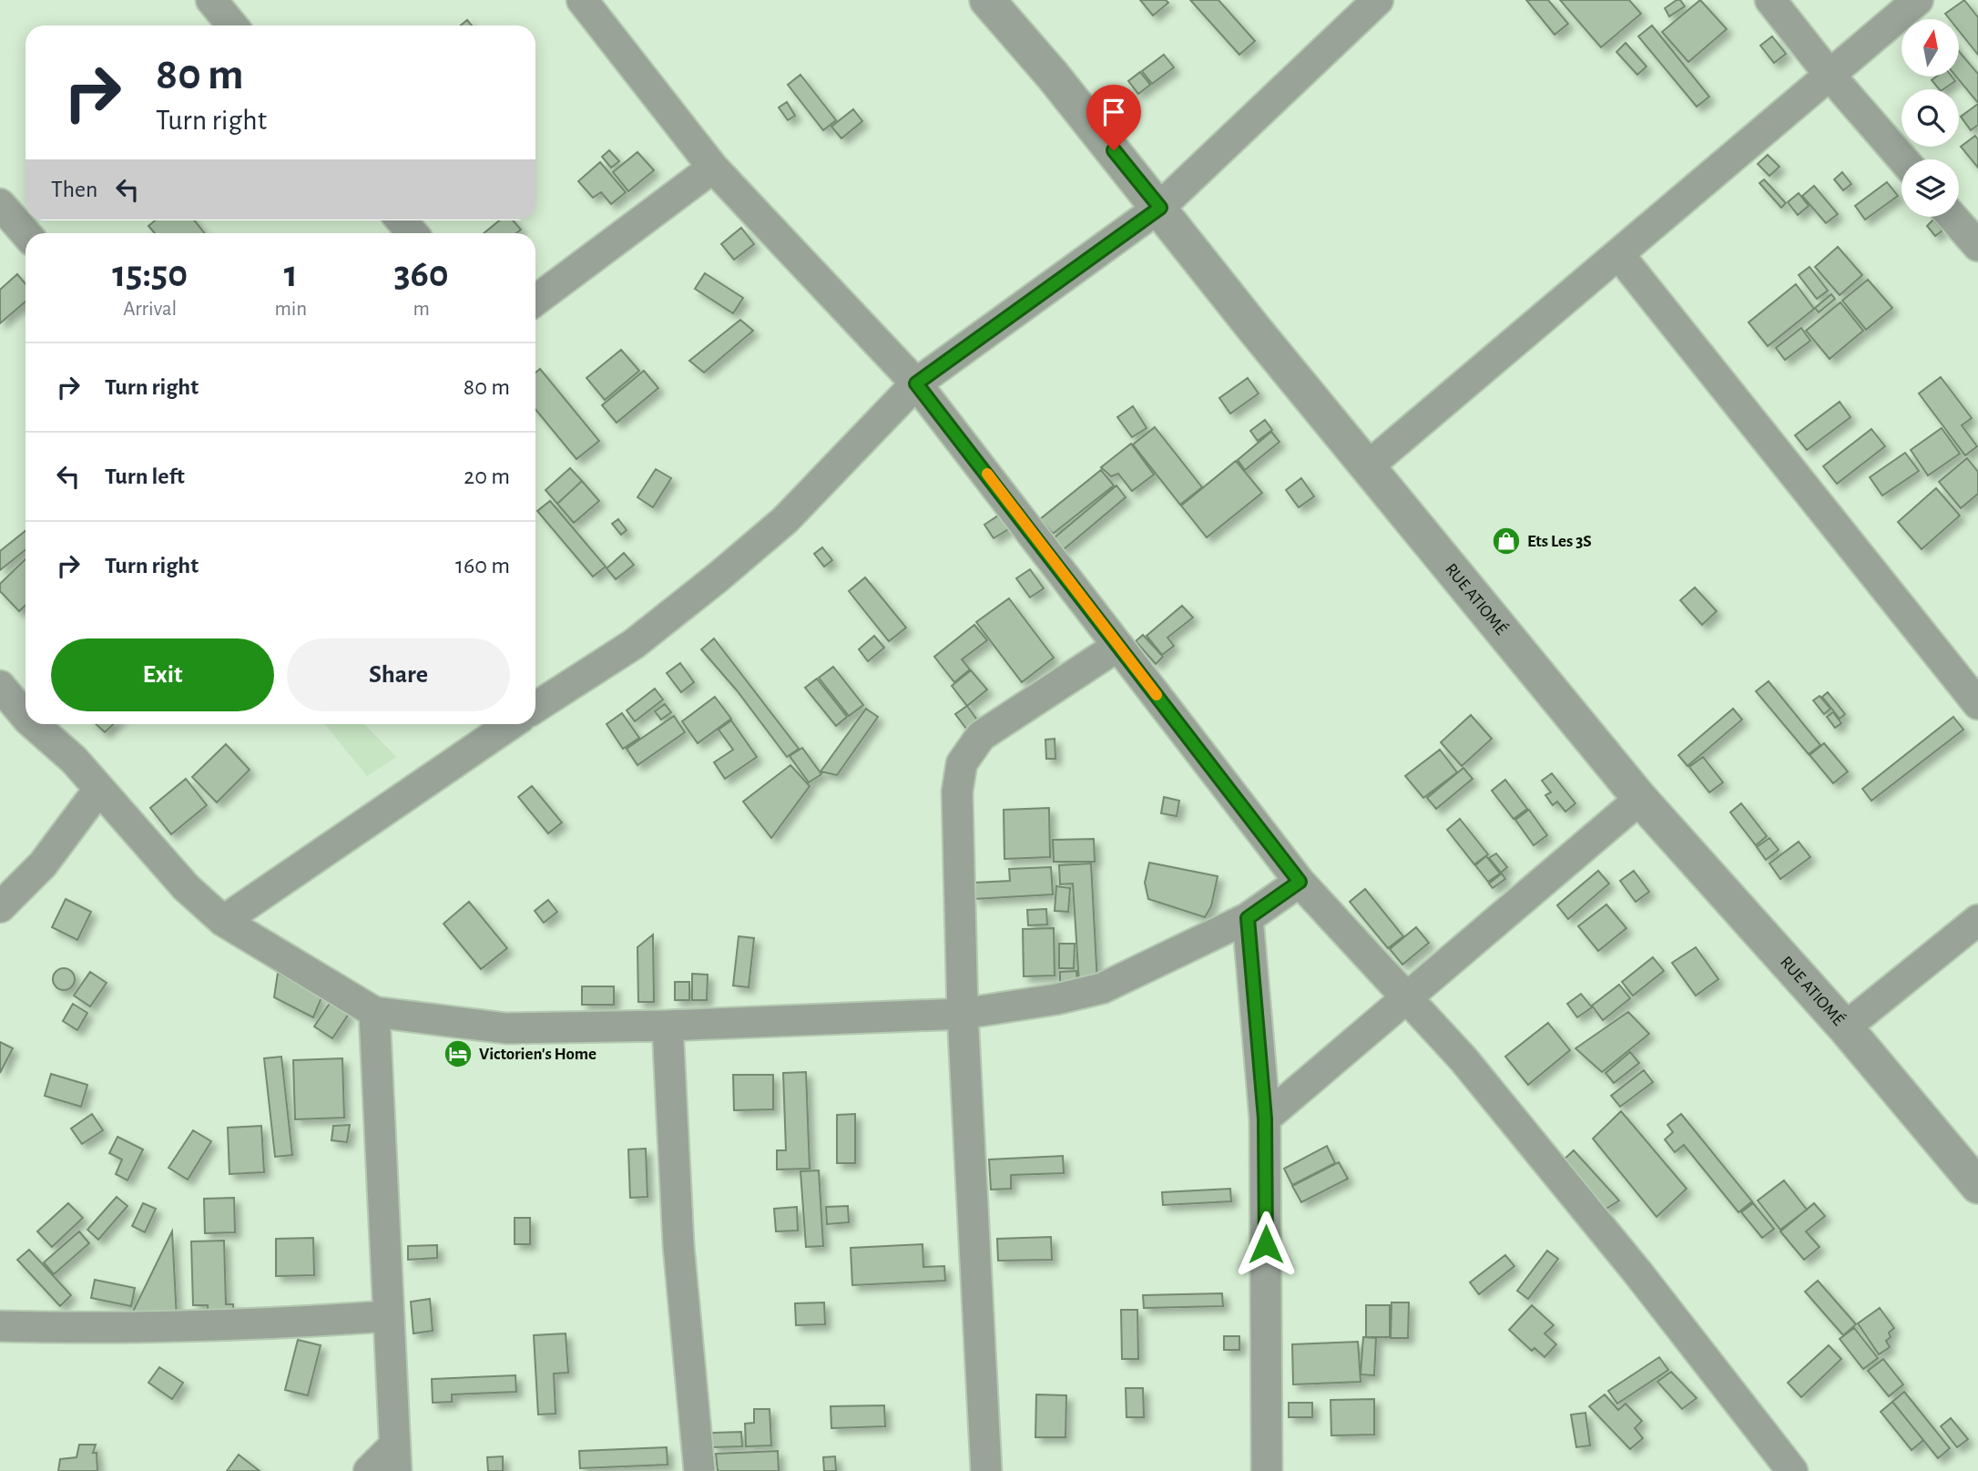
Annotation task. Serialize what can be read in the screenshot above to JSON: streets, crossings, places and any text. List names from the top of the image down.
{
  "streets": {
    "street": ["RUE ATIOMÉ"]
  },
  "places": {
    "shop": ["Ets Les 3S"],
    "hotel": ["Victorien's Home"]
  },
  "north": "top",
  "page": {
    "turn": ["80 m", "Turn right"],
    "then": "Then",
    "eta": [
      "15:50",
      "Arrival",
      "1",
      "min",
      "360",
      "m"
    ],
    "list": [
      {
        "name": "Turn right",
        "value": "80 m"
      },
      {
        "name": "Turn left",
        "value": "20 m"
      },
      {
        "name": "Turn right",
        "value": "160 m"
      }
    ],
    "buttons": ["Exit", "Share"]
  }
}
